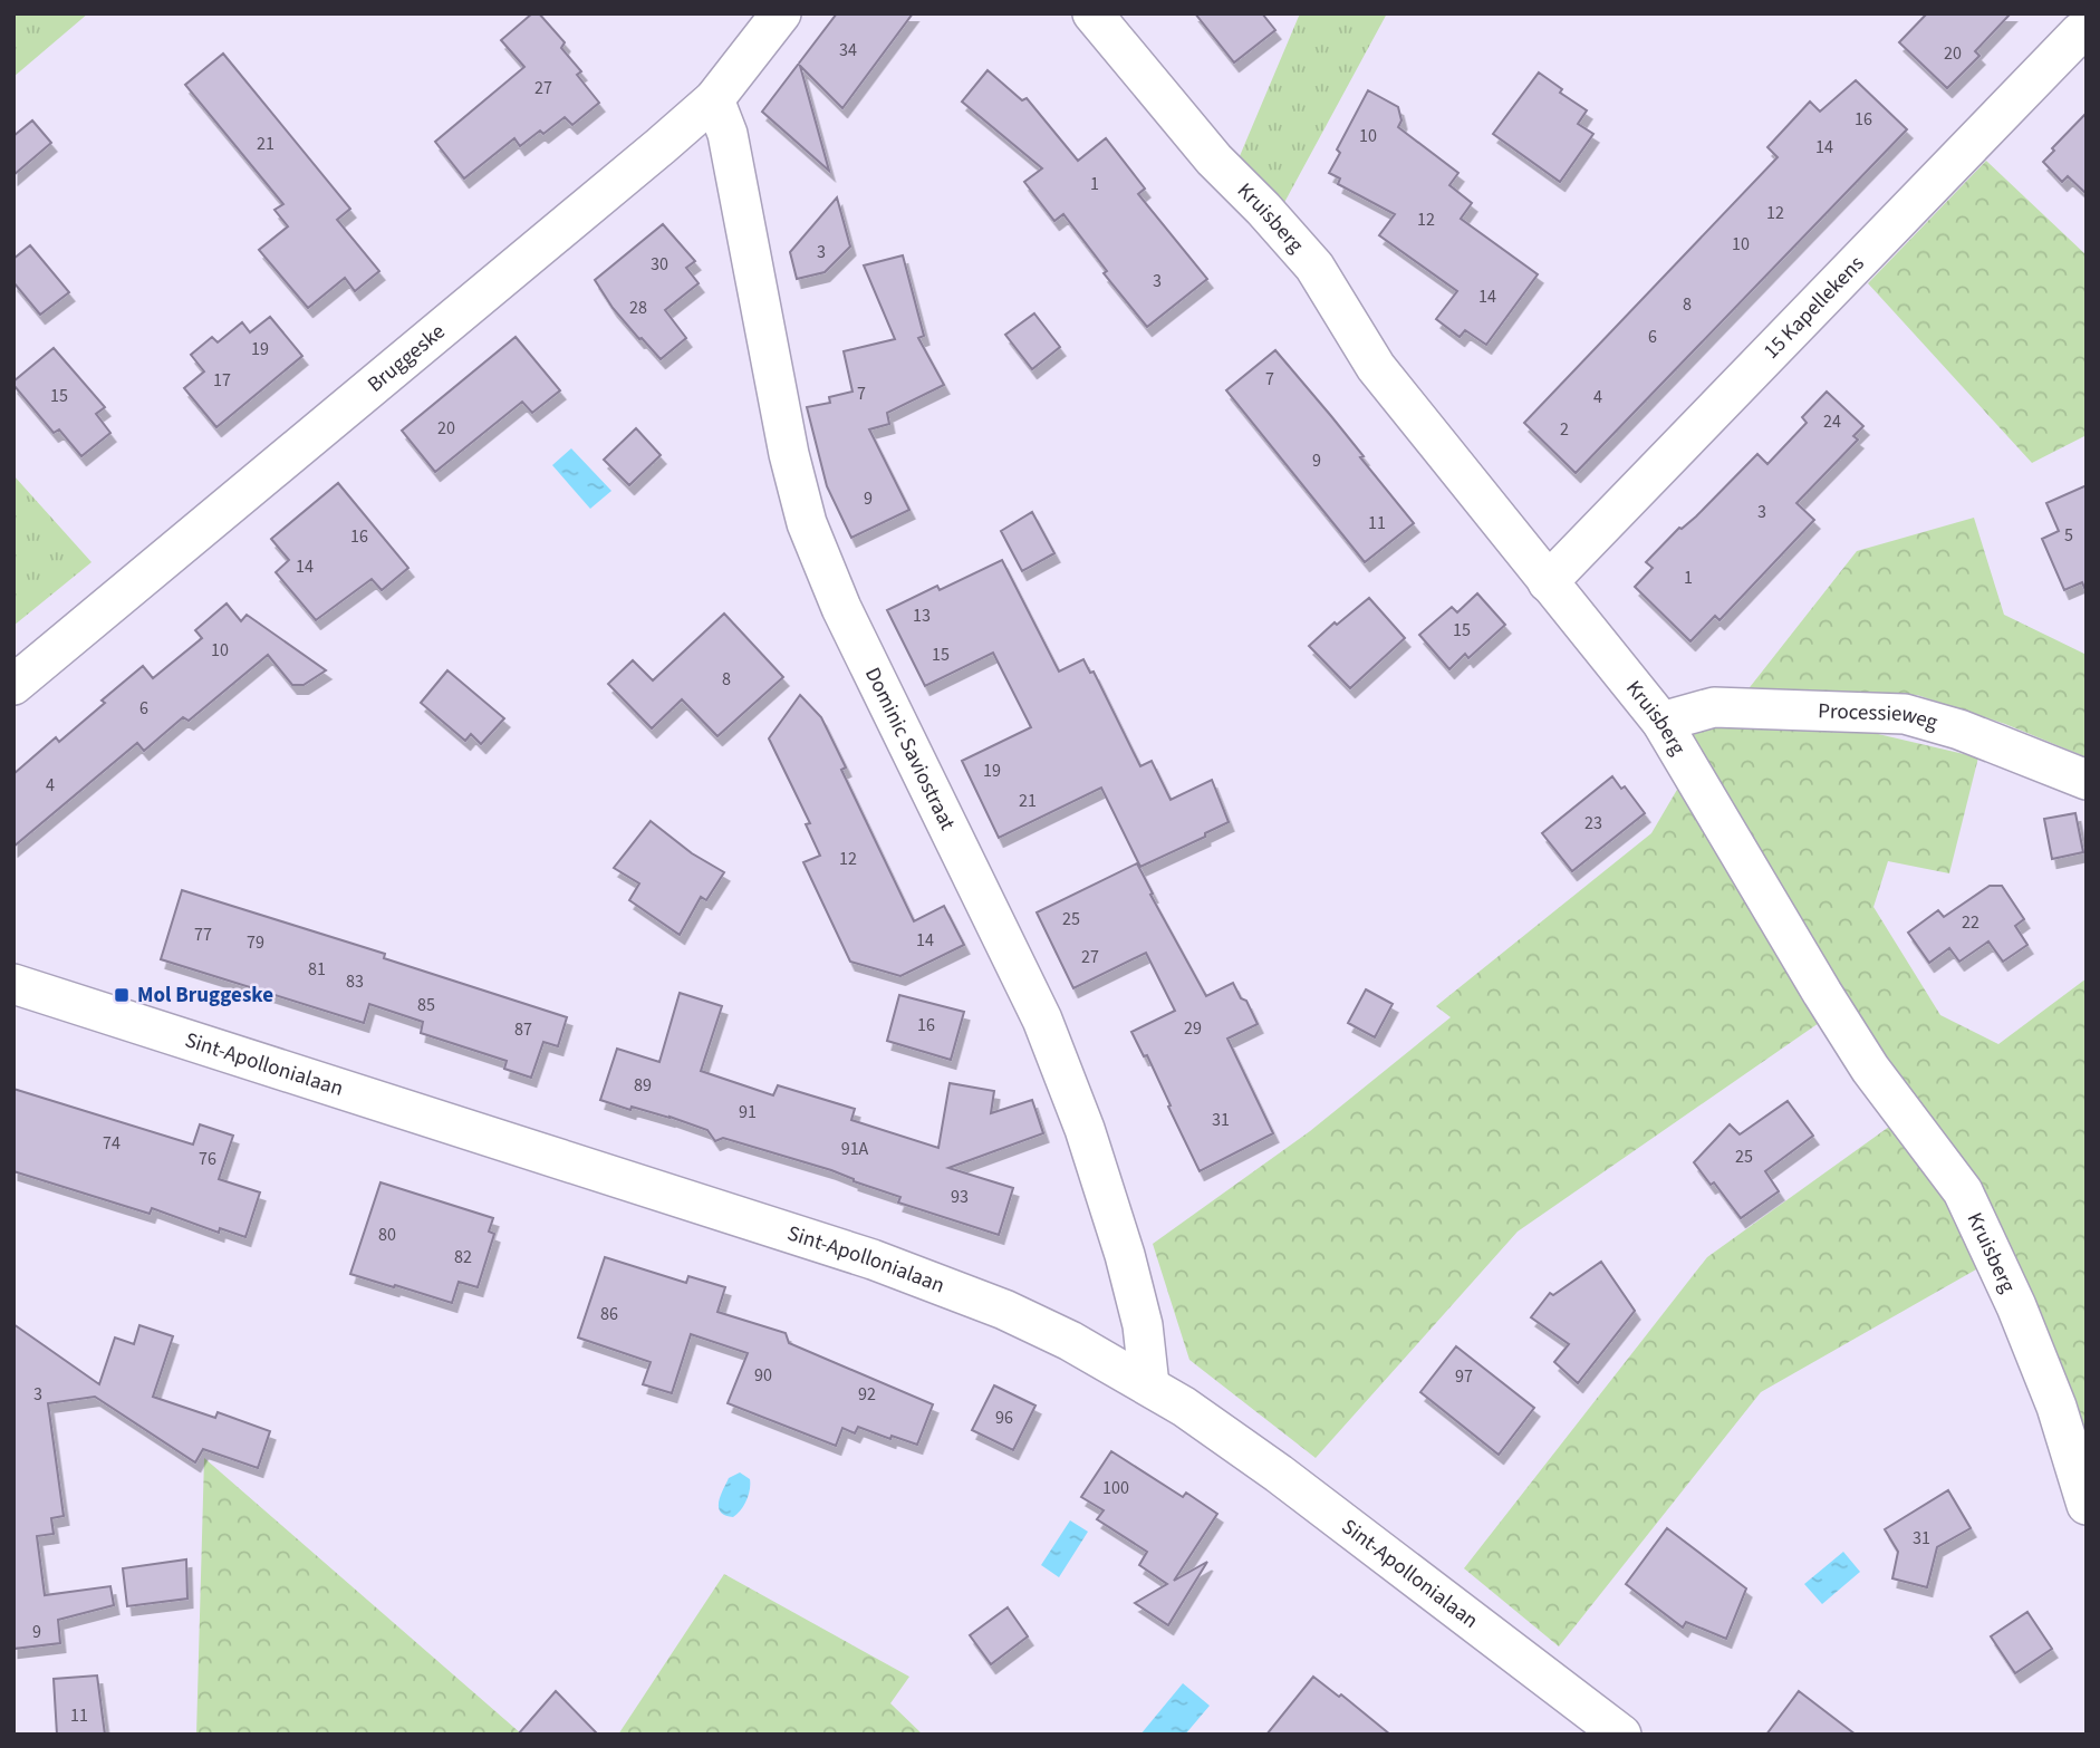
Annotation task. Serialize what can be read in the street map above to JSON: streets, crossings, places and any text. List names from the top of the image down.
{
  "streets": {
    "street": [
      "Kruisberg",
      "15 Kapellekens",
      "Bruggeske",
      "Processieweg",
      "Dominic Saviostraat",
      "Sint-Apollonialaan"
    ]
  },
  "crossings": [
    ["Kruisberg", "15 Kapellekens"],
    ["Kruisberg", "Processieweg"],
    ["Bruggeske", "Dominic Saviostraat"],
    ["Dominic Saviostraat", "Sint-Apollonialaan"]
  ],
  "places": {
    "transit": ["Mol Bruggeske"]
  },
  "house_numbers": [
    "34",
    "20",
    "27",
    "16",
    "10",
    "21",
    "14",
    "1",
    "12",
    "12",
    "10",
    "3",
    "30",
    "3",
    "14",
    "8",
    "28",
    "6",
    "19",
    "7",
    "17",
    "7",
    "15",
    "4",
    "24",
    "20",
    "2",
    "9",
    "9",
    "3",
    "11",
    "5",
    "16",
    "14",
    "1",
    "13",
    "15",
    "10",
    "15",
    "8",
    "6",
    "19",
    "4",
    "21",
    "23",
    "12",
    "25",
    "22",
    "77",
    "14",
    "79",
    "27",
    "81",
    "83",
    "85",
    "16",
    "29",
    "87",
    "89",
    "91",
    "31",
    "74",
    "91A",
    "25",
    "76",
    "93",
    "80",
    "82",
    "86",
    "90",
    "97",
    "3",
    "92",
    "96",
    "100",
    "31",
    "9",
    "11"
  ]
}
